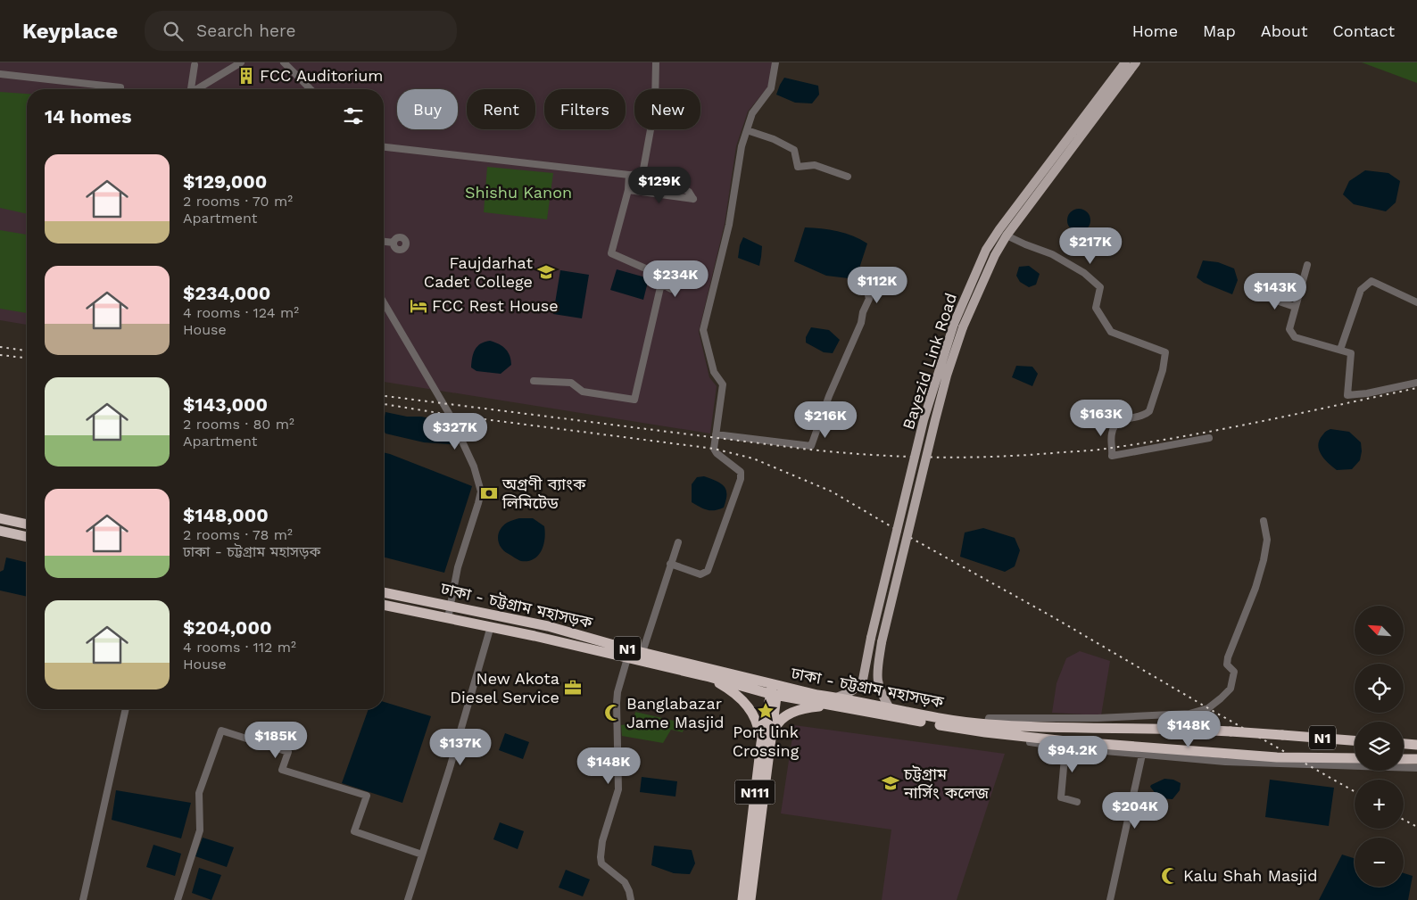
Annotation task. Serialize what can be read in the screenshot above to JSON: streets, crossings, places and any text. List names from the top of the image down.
{
  "streets": {
    "highway": ["ঢাকা - চট্টগ্রাম মহাসড়ক", "N1", "N111"],
    "main road": ["Bayezid Link Road"]
  },
  "crossings": [
    ["Bayezid Link Road", "ঢাকা - চট্টগ্রাম মহাসড়ক"],
    ["ঢাকা - চট্টগ্রাম মহাসড়ক", "N111"]
  ],
  "parks": ["Shishu Kanon"],
  "places": {
    "building": ["FCC Auditorium"],
    "school or university": ["Faujdarhat Cadet College", "চট্টগ্রাম নার্সিং কলেজ"],
    "hotel": ["FCC Rest House"],
    "bank": ["অগ্রণী ব্যাংক লিমিটেড"],
    "office": ["New Akota Diesel Service"],
    "place": ["Port link Crossing"],
    "mosque": ["Banglabazar Jame Masjid", "Kalu Shah Masjid"]
  },
  "north": "top left",
  "page": {
    "header": "Keyplace",
    "search": "Search here",
    "nav": [
      "Home",
      "Map",
      "About",
      "Contact"
    ],
    "chip": [
      "Buy",
      "Rent",
      "Filters",
      "New"
    ],
    "heading": "14 homes",
    "list": [
      {
        "name": "$129,000",
        "note": "2 rooms · 70 m² · Apartment"
      },
      {
        "name": "$234,000",
        "note": "4 rooms · 124 m² · House"
      },
      {
        "name": "$143,000",
        "note": "2 rooms · 80 m² · Apartment"
      },
      {
        "name": "$148,000",
        "note": "2 rooms · 78 m² · ঢাকা - চট্টগ্রাম মহাসড়ক"
      },
      {
        "name": "$204,000",
        "note": "4 rooms · 112 m² · House"
      }
    ],
    "price": [
      "$129K",
      "$217K",
      "$234K",
      "$112K",
      "$143K",
      "$163K",
      "$216K",
      "$327K",
      "$148K",
      "$185K",
      "$137K",
      "$94.2K",
      "$148K",
      "$204K"
    ],
    "map_buttons": ["+", "−"]
  }
}
